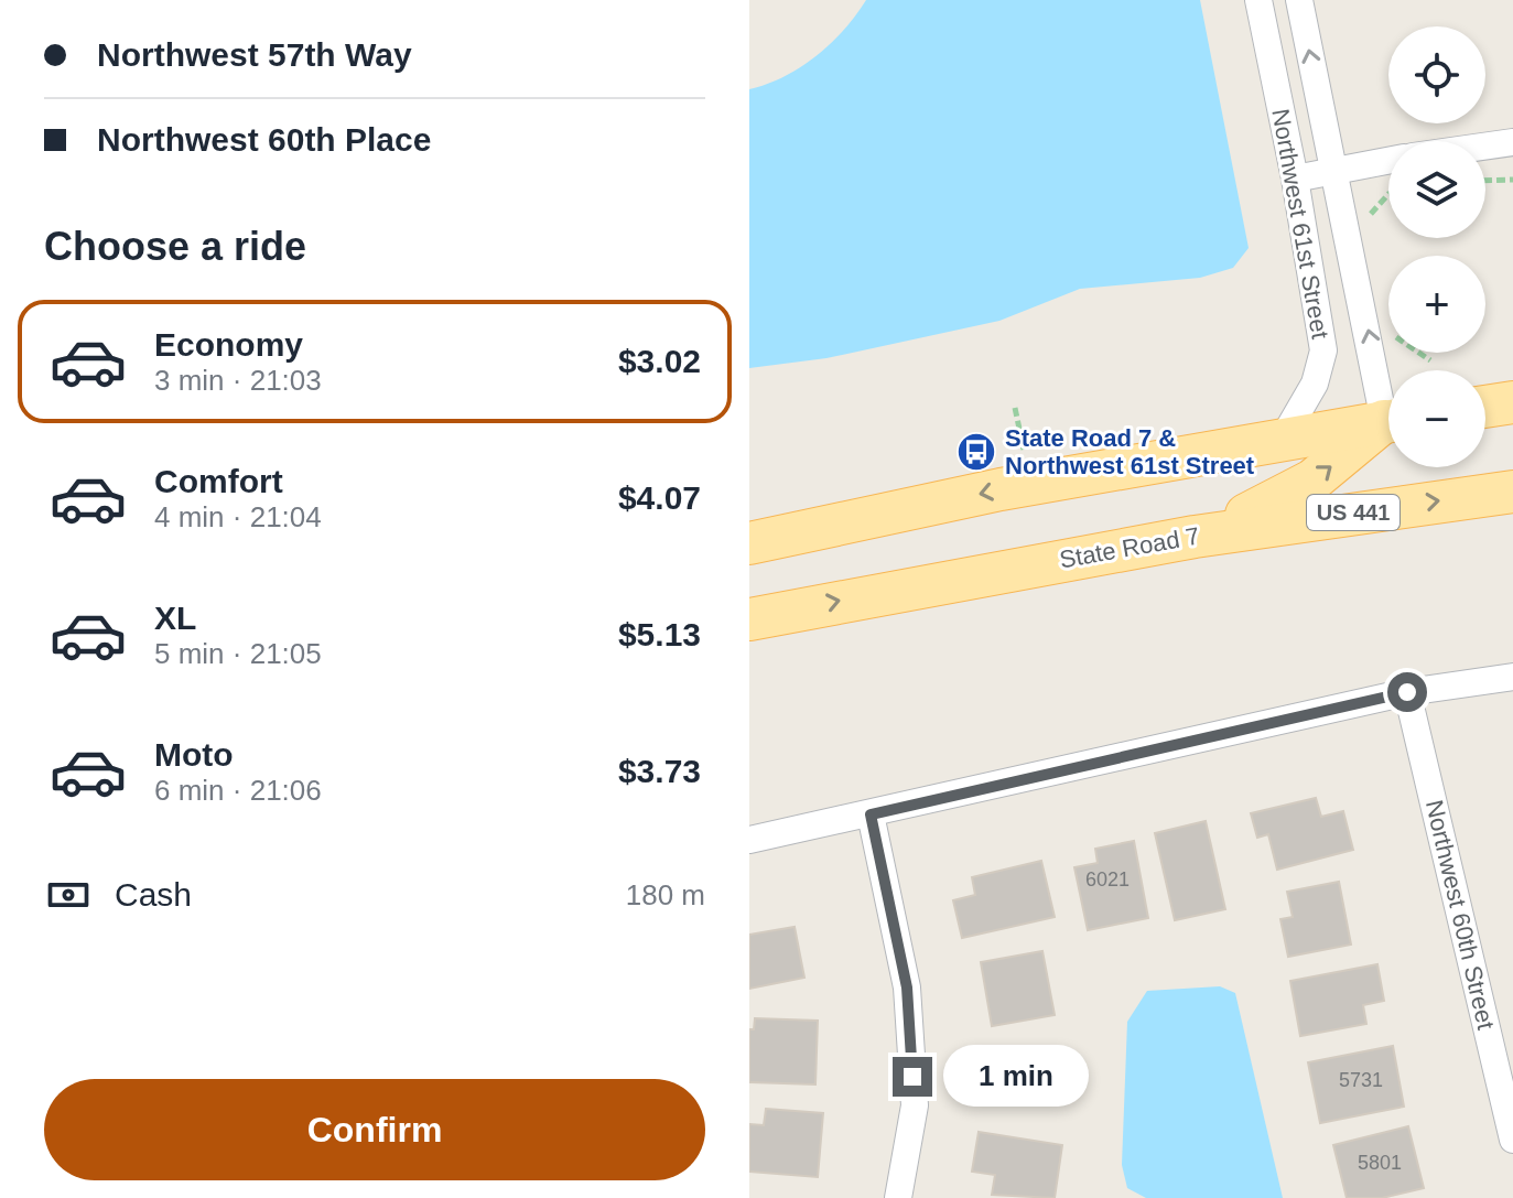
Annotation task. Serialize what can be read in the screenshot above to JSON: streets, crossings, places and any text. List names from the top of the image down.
{
  "streets": {
    "main road": ["US 441", "State Road 7"],
    "street": ["Northwest 61st Street", "Northwest 60th Street"]
  },
  "places": {
    "bus stop": ["State Road 7 & Northwest 61st Street"]
  },
  "house_numbers": ["6021", "5731", "5801"],
  "page": {
    "banner": ["Northwest 57th Way", "Northwest 60th Place"],
    "map_buttons": ["+", "−"],
    "heading": "Choose a ride",
    "list": [
      {
        "name": "Economy",
        "note": "3 min · 21:03",
        "value": "$3.02"
      },
      {
        "name": "Comfort",
        "note": "4 min · 21:04",
        "value": "$4.07"
      },
      {
        "name": "XL",
        "note": "5 min · 21:05",
        "value": "$5.13"
      },
      {
        "name": "Moto",
        "note": "6 min · 21:06",
        "value": "$3.73"
      }
    ],
    "pay": ["Cash", "180 m"],
    "bubble": "1 min",
    "buttons": "Confirm"
  }
}
